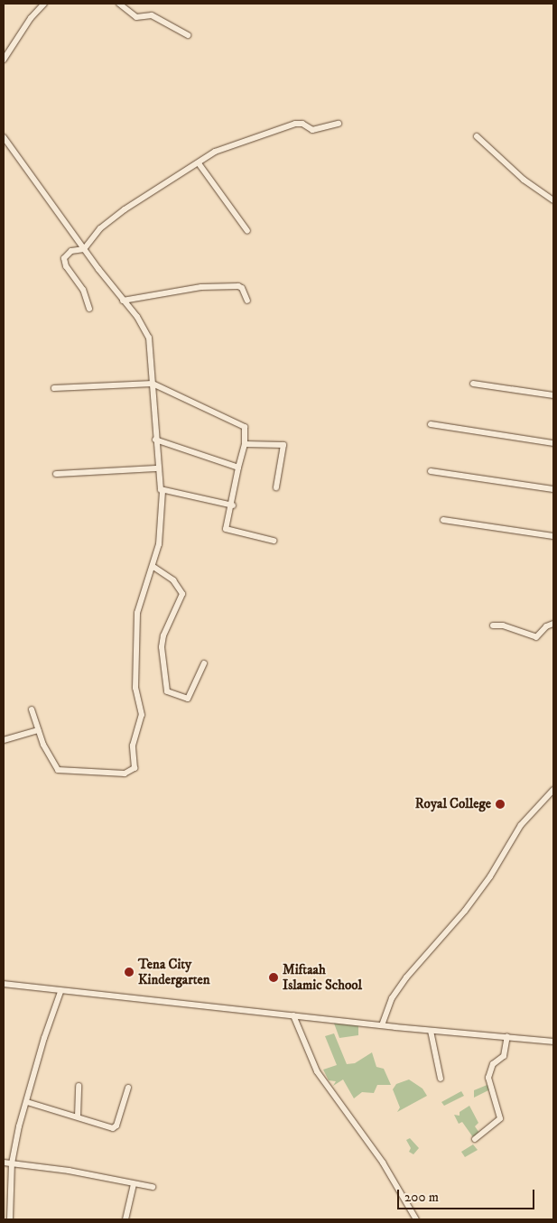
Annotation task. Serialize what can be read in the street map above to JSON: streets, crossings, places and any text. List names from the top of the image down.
{
  "places": ["Royal College", "Tena City Kindergarten", "Miftaah Islamic School"],
  "scale_bar": "200 m"
}
